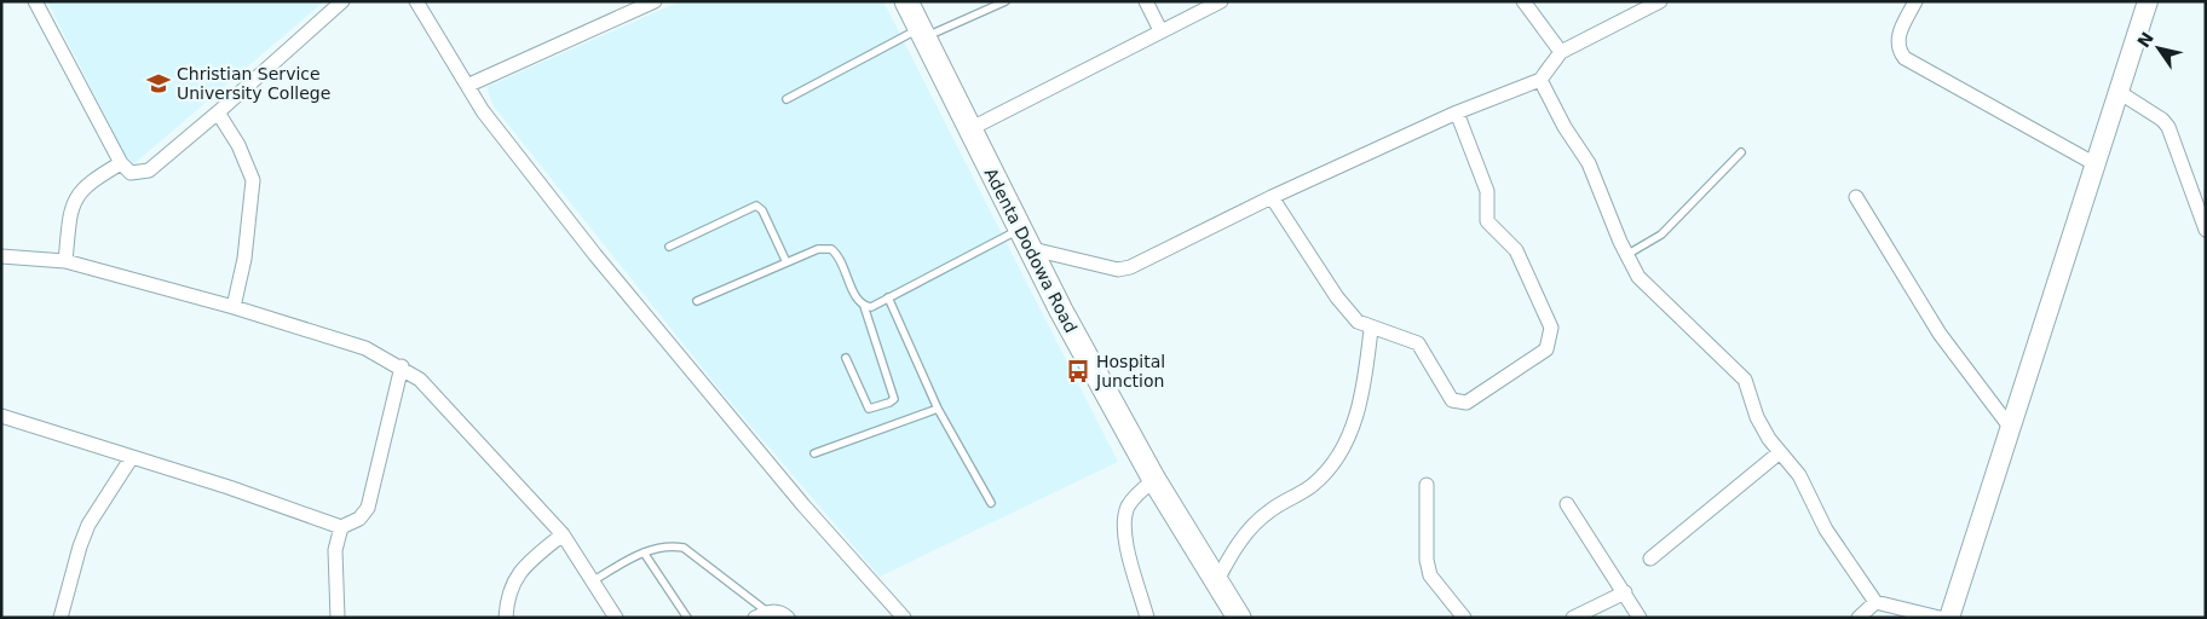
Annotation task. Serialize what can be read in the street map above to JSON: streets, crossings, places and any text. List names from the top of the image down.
{
  "streets": {
    "main road": ["Adenta Dodowa Road"]
  },
  "places": {
    "school or university": ["Christian Service University College"],
    "bus stop": ["Hospital Junction"]
  },
  "north": "top left"
}
